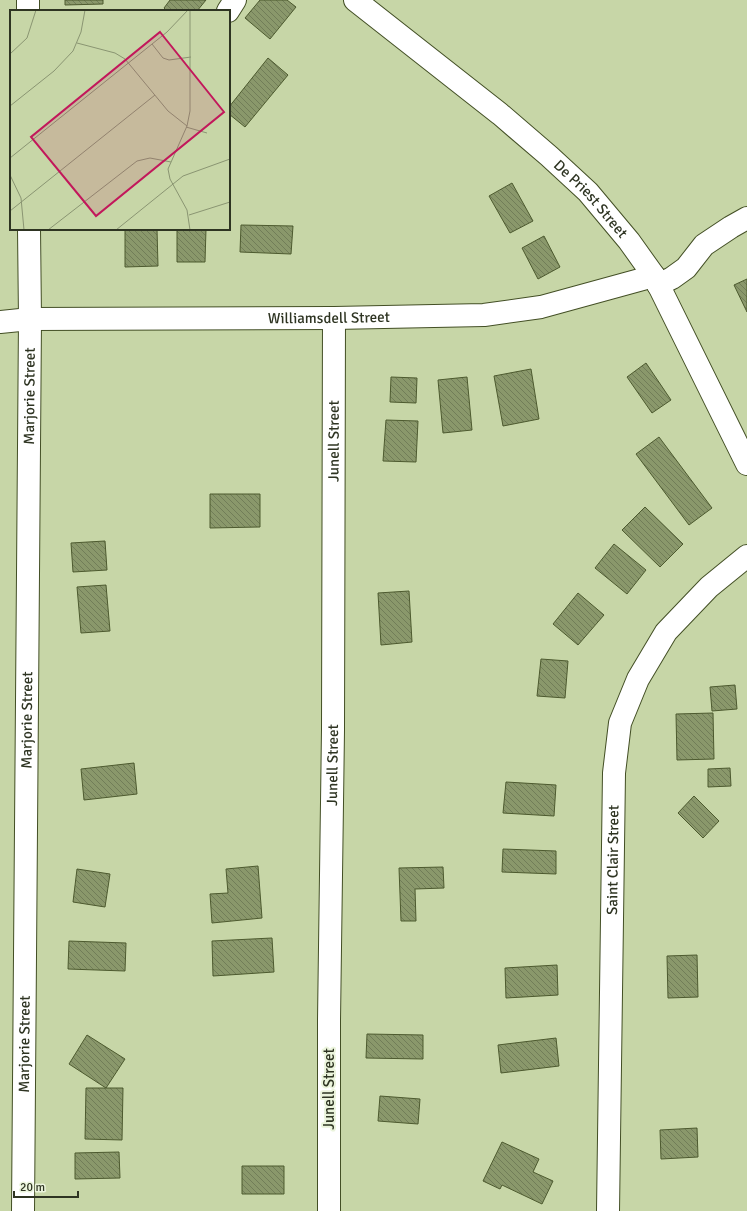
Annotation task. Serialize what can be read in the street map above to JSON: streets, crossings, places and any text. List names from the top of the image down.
{
  "streets": {
    "street": [
      "De Priest Street",
      "Williamsdell Street",
      "Marjorie Street",
      "Junell Street",
      "Saint Clair Street"
    ]
  },
  "crossings": [
    ["De Priest Street", "Williamsdell Street"],
    ["Williamsdell Street", "Marjorie Street"],
    ["Williamsdell Street", "Junell Street"]
  ],
  "scale_bar": "20 m"
}
